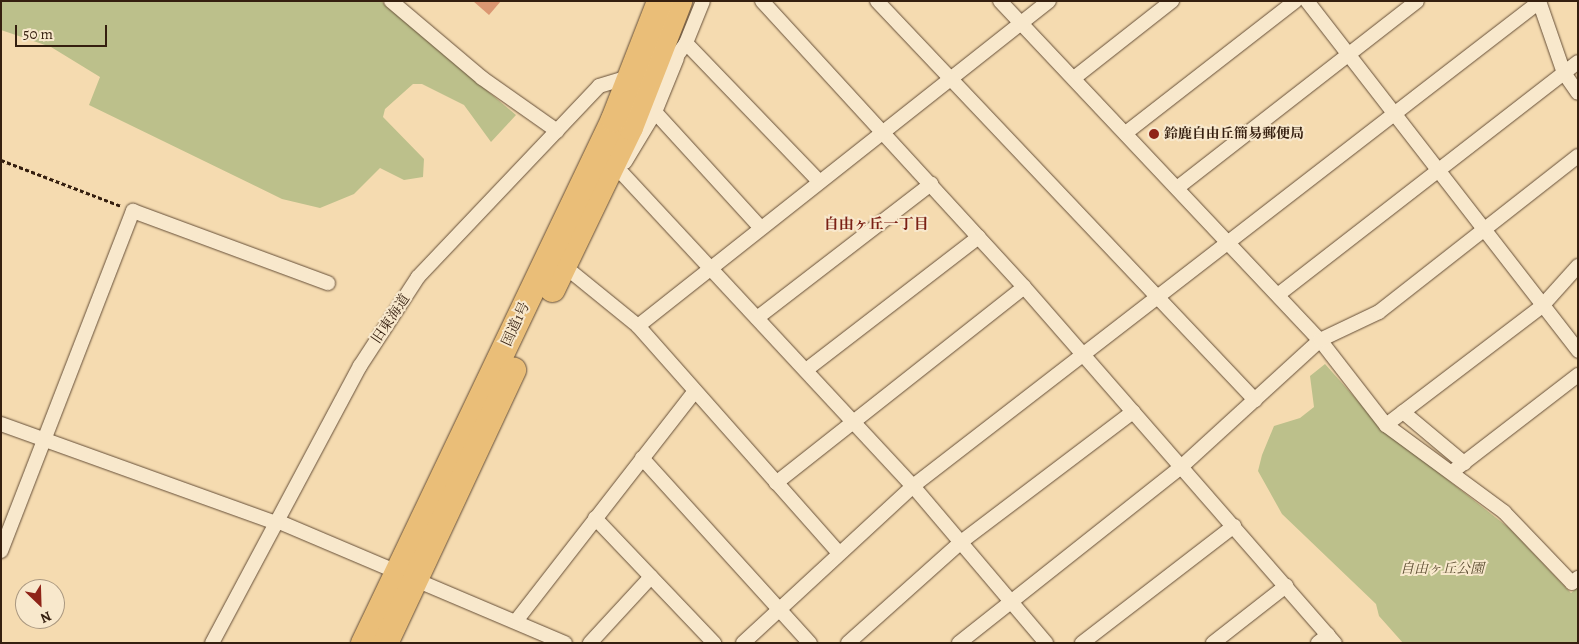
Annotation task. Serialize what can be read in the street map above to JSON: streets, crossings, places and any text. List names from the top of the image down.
{
  "streets": {
    "highway": ["国道1号"],
    "street": ["旧東海道"]
  },
  "crossings": [
    ["旧東海道", "国道1号"]
  ],
  "districts": ["自由ヶ丘一丁目"],
  "parks": ["自由ヶ丘公園"],
  "places": ["鈴鹿自由丘簡易郵便局"],
  "scale_bar": "50 m",
  "north": "bottom right"
}
